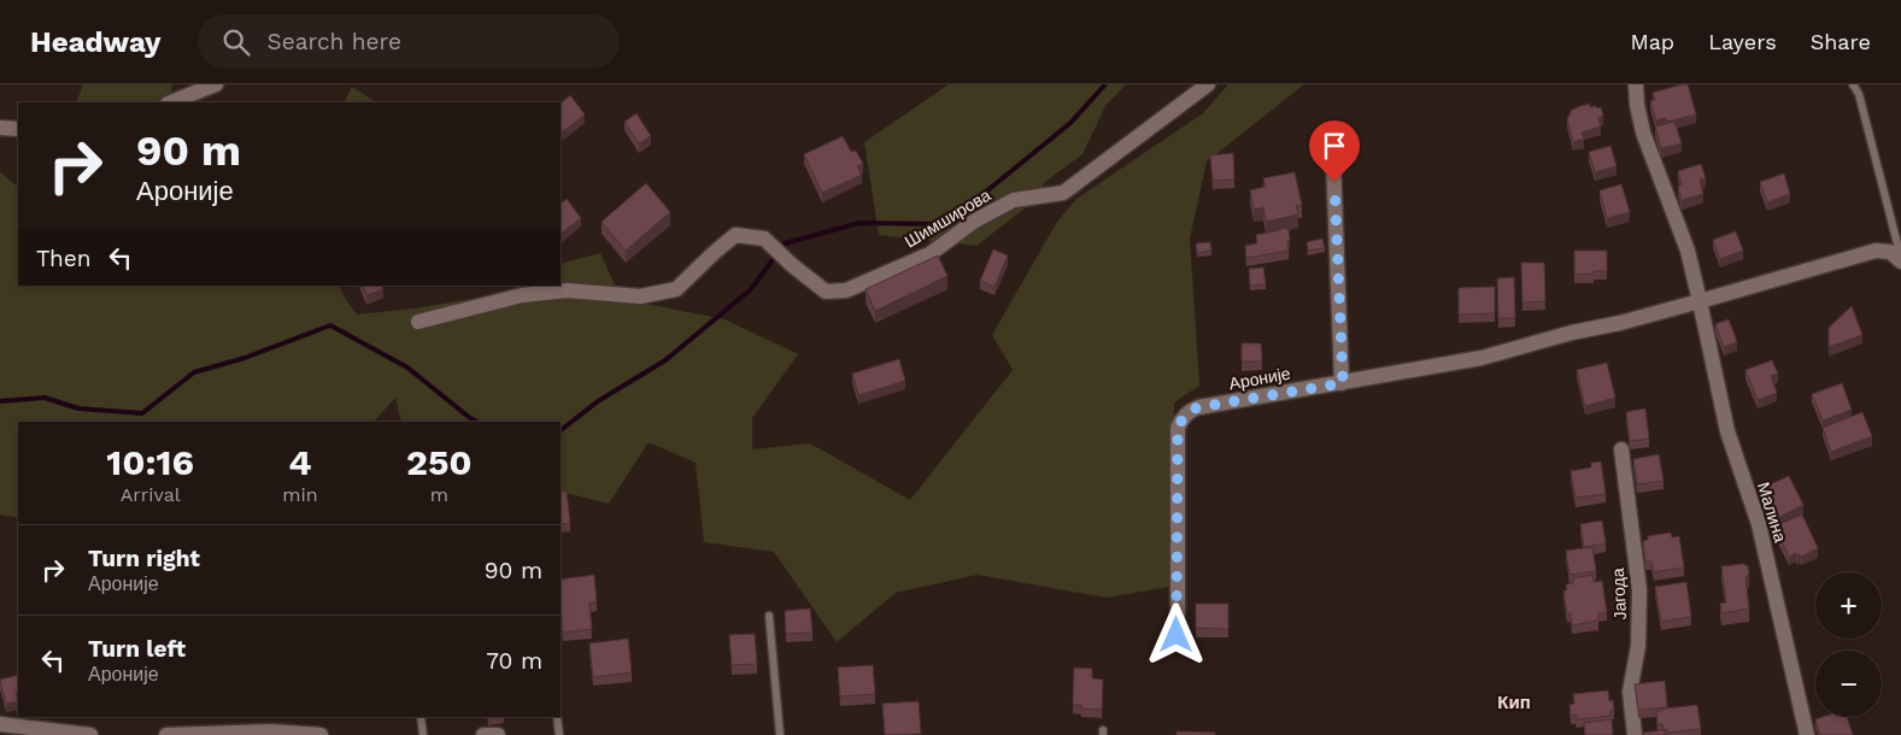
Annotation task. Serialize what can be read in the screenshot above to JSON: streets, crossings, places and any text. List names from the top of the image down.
{
  "streets": {
    "street": [
      "Шимширова",
      "Ароније",
      "Малина",
      "Јагода"
    ]
  },
  "crossings": [
    ["Ароније", "Малина"]
  ],
  "districts": ["Кип"],
  "page": {
    "header": "Headway",
    "search": "Search here",
    "nav": ["Map", "Layers", "Share"],
    "turn": ["90 m", "Ароније"],
    "then": "Then",
    "eta": [
      "10:16",
      "Arrival",
      "4",
      "min",
      "250",
      "m"
    ],
    "list": [
      {
        "name": "Turn right",
        "note": "Ароније",
        "value": "90 m"
      },
      {
        "name": "Turn left",
        "note": "Ароније",
        "value": "70 m"
      }
    ],
    "map_buttons": ["+", "−"]
  }
}
